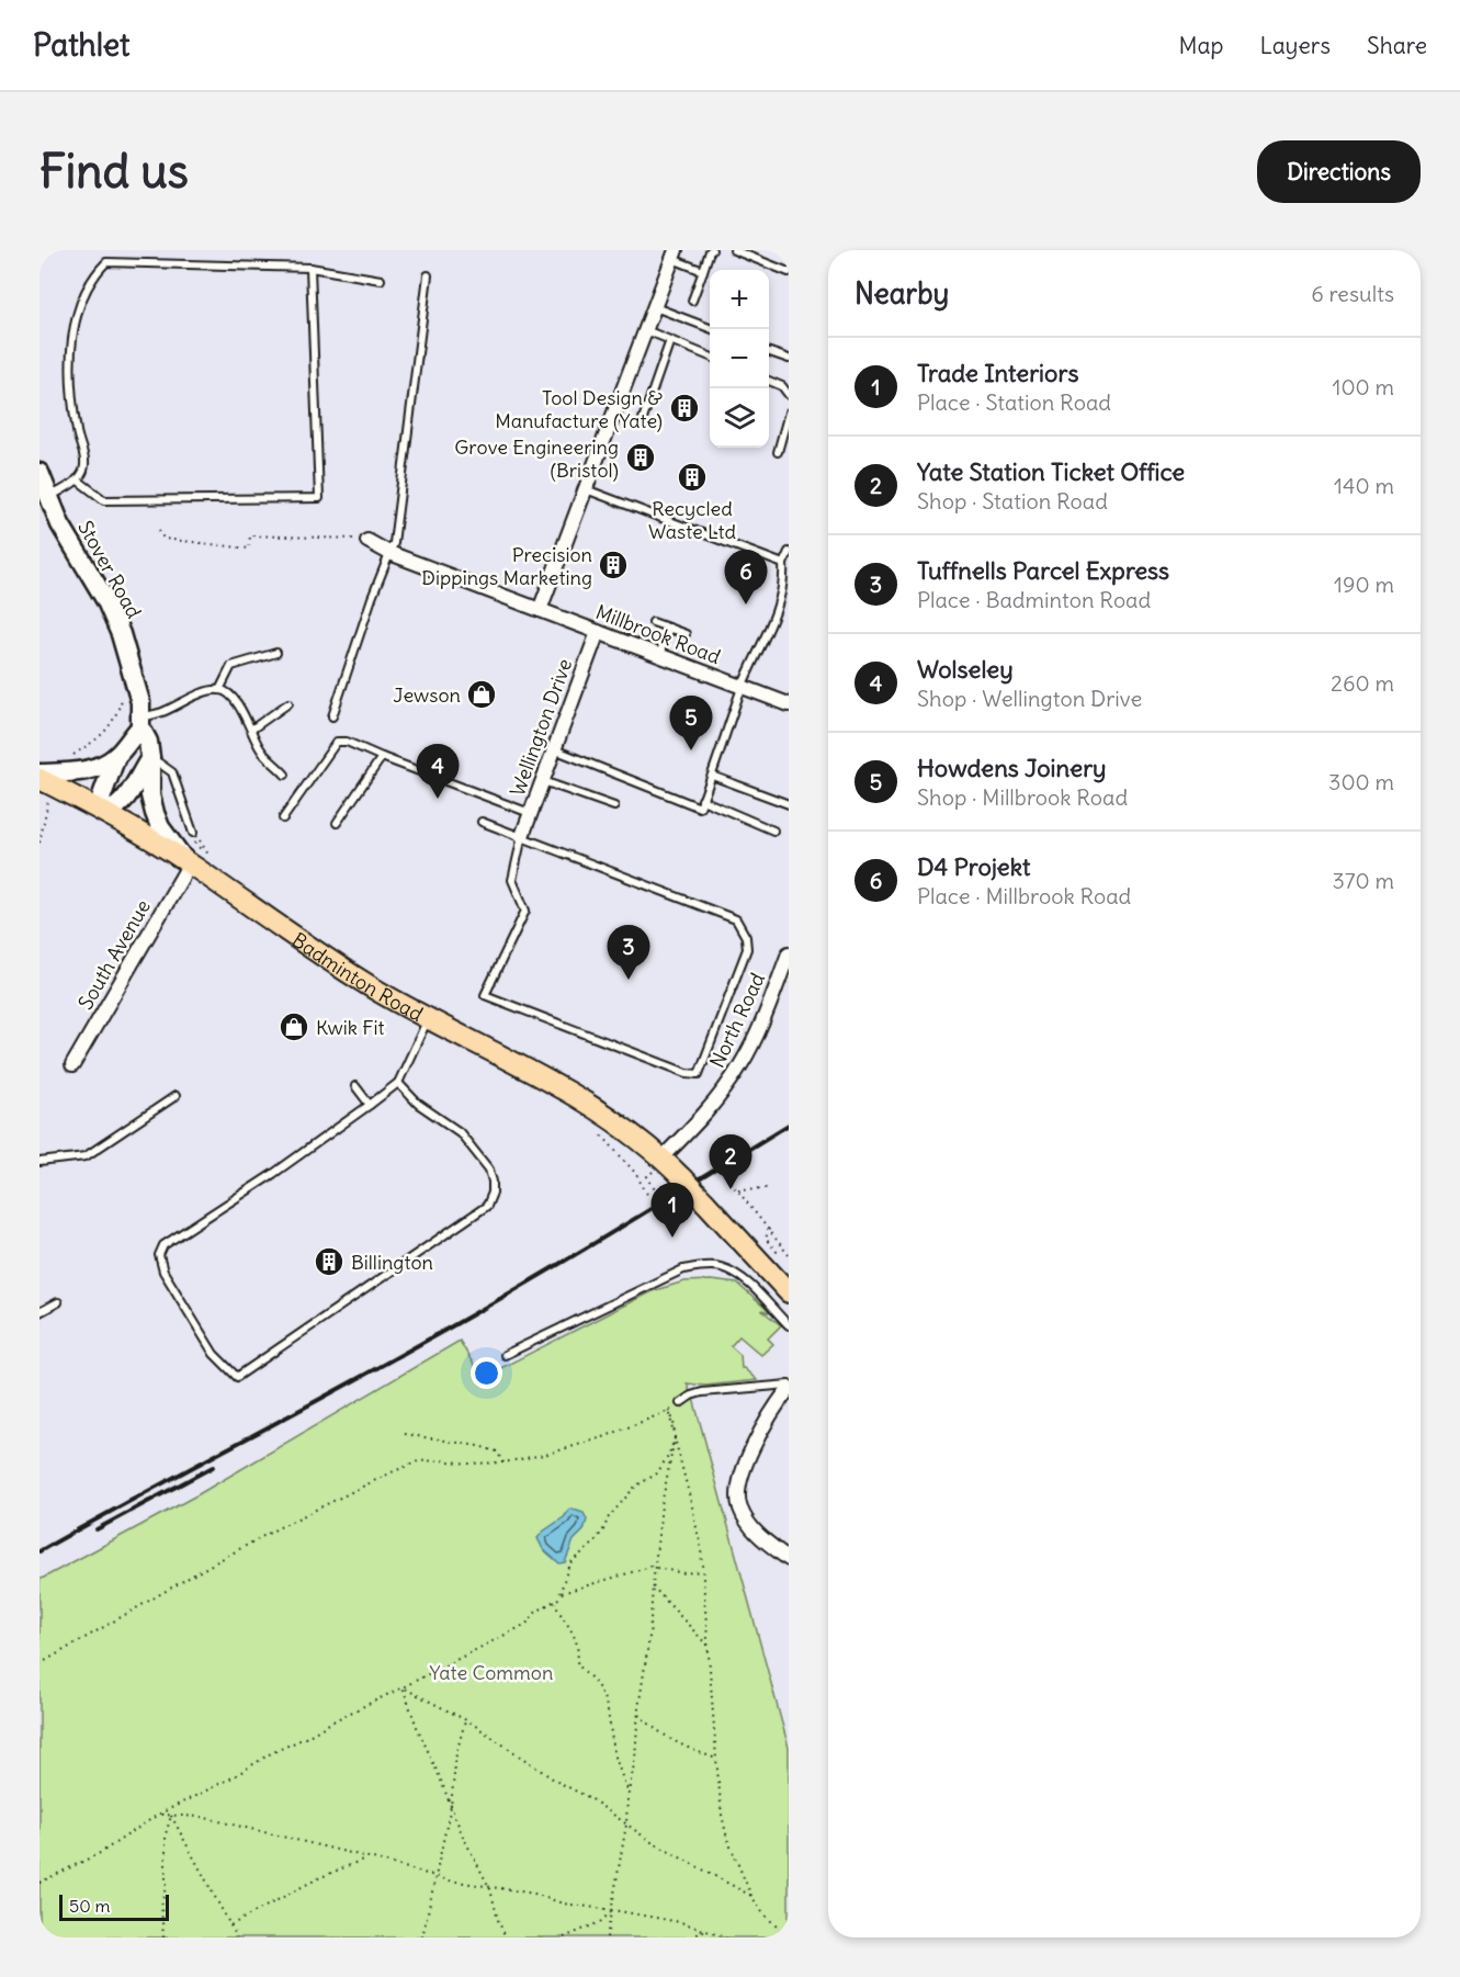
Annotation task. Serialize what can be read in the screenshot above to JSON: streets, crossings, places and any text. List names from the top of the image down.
{
  "streets": {
    "main road": ["Stover Road", "Badminton Road"],
    "street": [
      "Millbrook Road",
      "Wellington Drive",
      "South Avenue",
      "North Road"
    ]
  },
  "crossings": [
    ["Stover Road", "South Avenue"],
    ["Stover Road", "Badminton Road"],
    ["Millbrook Road", "Wellington Drive"],
    ["South Avenue", "Badminton Road"],
    ["Badminton Road", "North Road"]
  ],
  "parks": ["Yate Common"],
  "places": {
    "building": [
      "Tool Design & Manufacture (Yate)",
      "Grove Engineering (Bristol)",
      "Recycled Waste Ltd",
      "Precision Dippings Marketing",
      "Billington"
    ],
    "shop": ["Jewson", "Kwik Fit"]
  },
  "scale_bar": "50 m",
  "page": {
    "header": "Pathlet",
    "nav": ["Map", "Layers", "Share"],
    "buttons": "Directions",
    "title": "Find us",
    "heading": ["Nearby", "6 results"],
    "map_buttons": ["+", "−"],
    "list": [
      {
        "mark": "1",
        "name": "Trade Interiors",
        "note": "Place · Station Road",
        "value": "100 m"
      },
      {
        "mark": "2",
        "name": "Yate Station Ticket Office",
        "note": "Shop · Station Road",
        "value": "140 m"
      },
      {
        "mark": "3",
        "name": "Tuffnells Parcel Express",
        "note": "Place · Badminton Road",
        "value": "190 m"
      },
      {
        "mark": "4",
        "name": "Wolseley",
        "note": "Shop · Wellington Drive",
        "value": "260 m"
      },
      {
        "mark": "5",
        "name": "Howdens Joinery",
        "note": "Shop · Millbrook Road",
        "value": "300 m"
      },
      {
        "mark": "6",
        "name": "D4 Projekt",
        "note": "Place · Millbrook Road",
        "value": "370 m"
      }
    ],
    "pins": [
      "6",
      "5",
      "4",
      "3",
      "2",
      "1"
    ],
    "scale": "50 m"
  }
}
